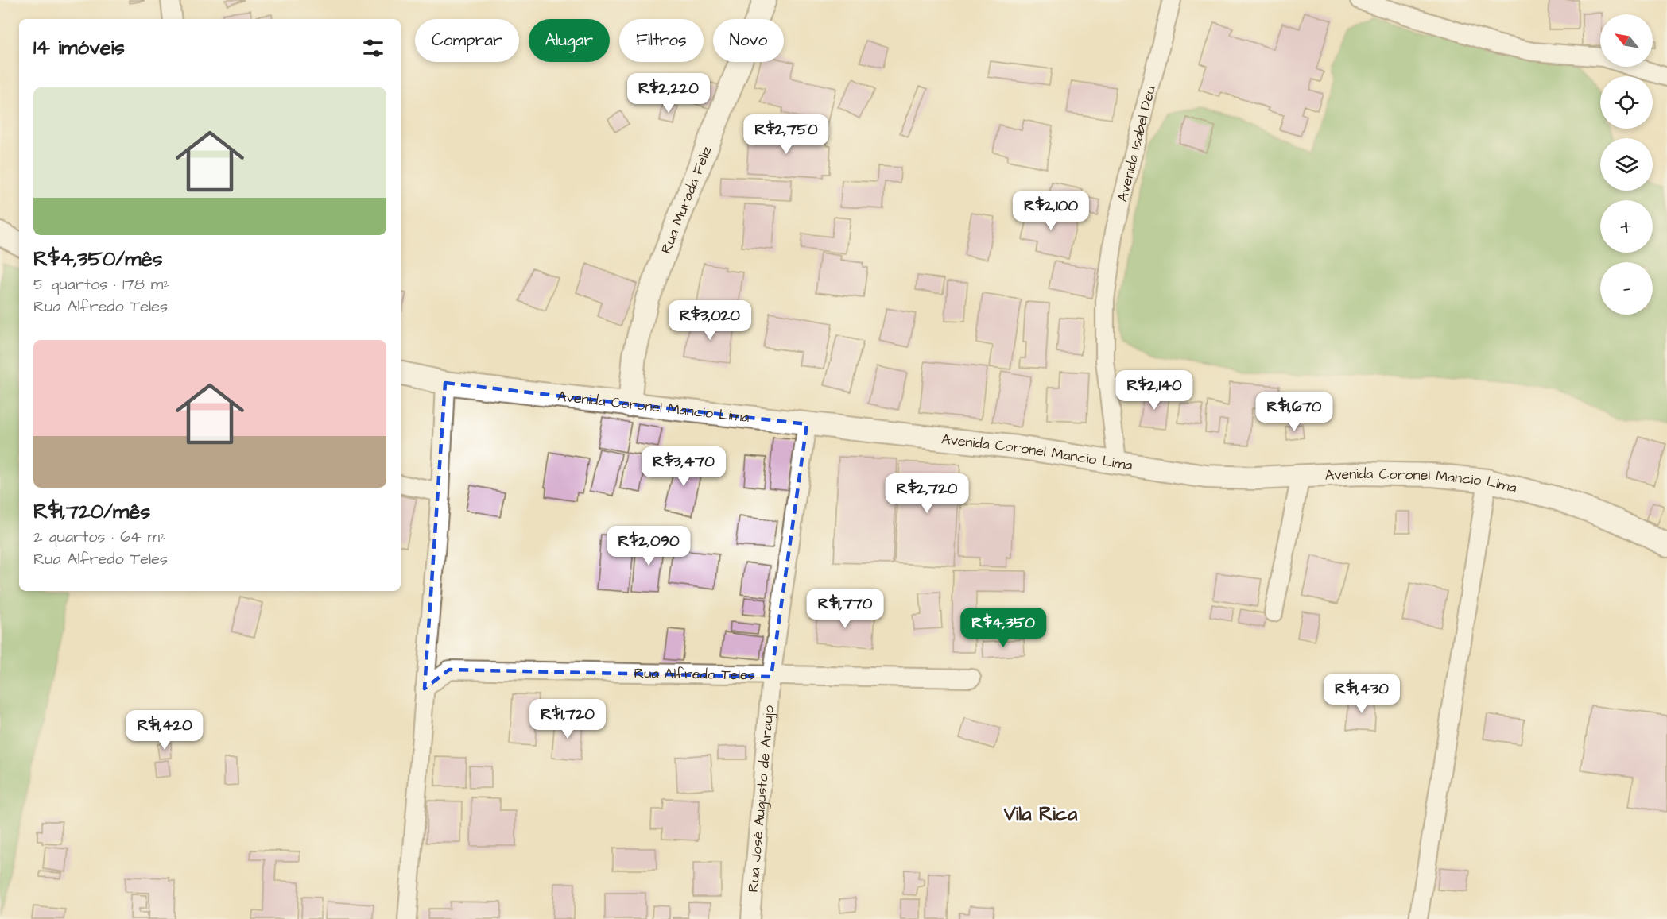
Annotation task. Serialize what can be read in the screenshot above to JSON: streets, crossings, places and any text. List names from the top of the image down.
{
  "streets": {
    "street": [
      "Avenida Isabel Deu",
      "Rua Murada Feliz",
      "Avenida Coronel Mancio Lima",
      "Rua Alfredo Teles",
      "Rua José Augusto de Araujo"
    ]
  },
  "crossings": [
    ["Avenida Isabel Deu", "Avenida Coronel Mancio Lima"],
    ["Rua Murada Feliz", "Avenida Coronel Mancio Lima"],
    ["Avenida Coronel Mancio Lima", "Rua José Augusto de Araujo"],
    ["Rua Alfredo Teles", "Rua José Augusto de Araujo"]
  ],
  "districts": ["Vila Rica"],
  "north": "top left",
  "page": {
    "map_buttons": ["+", "−"],
    "chip": [
      "Comprar",
      "Alugar",
      "Filtros",
      "Novo"
    ],
    "heading": "14 imóveis",
    "price": [
      "R$2,220",
      "R$2,750",
      "R$2,100",
      "R$3,020",
      "R$2,140",
      "R$1,670",
      "R$3,470",
      "R$2,720",
      "R$2,090",
      "R$1,770",
      "R$4,350",
      "R$1,430",
      "R$1,720",
      "R$1,420"
    ],
    "list": [
      {
        "name": "R$4,350/mês",
        "note": "5 quartos · 178 m² · Rua Alfredo Teles"
      },
      {
        "name": "R$1,720/mês",
        "note": "2 quartos · 64 m² · Rua Alfredo Teles"
      }
    ]
  }
}
